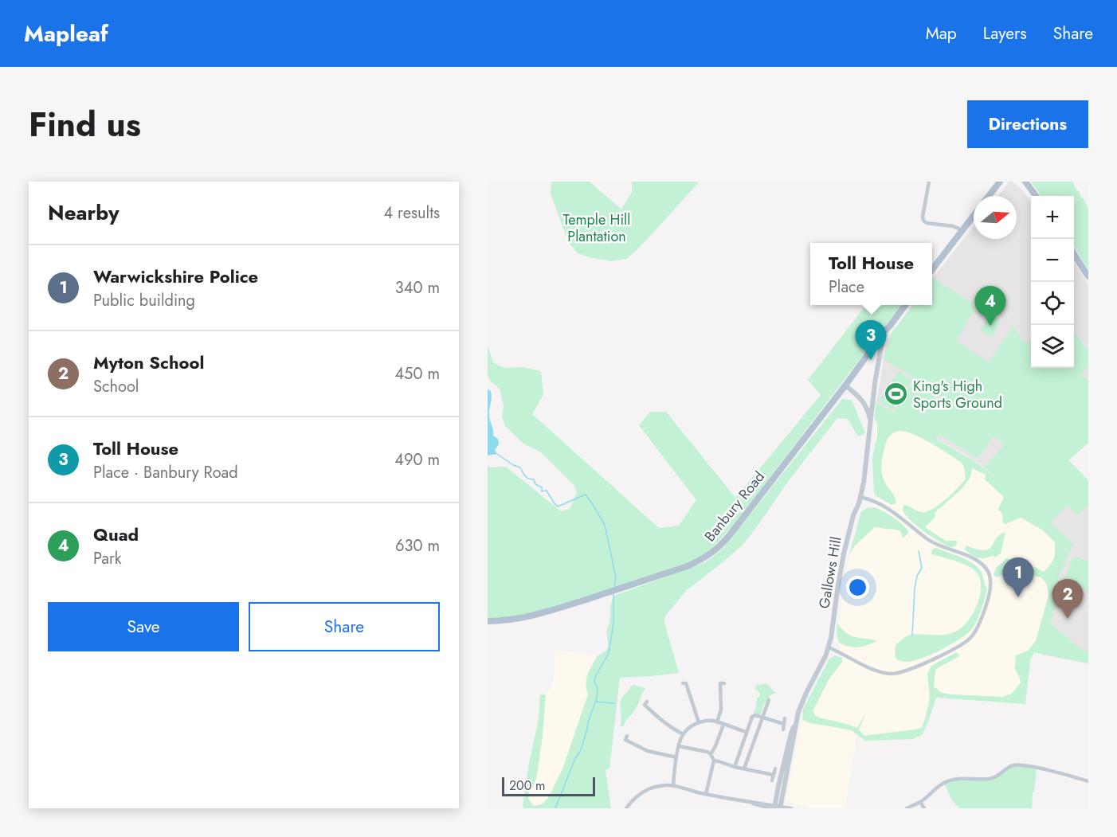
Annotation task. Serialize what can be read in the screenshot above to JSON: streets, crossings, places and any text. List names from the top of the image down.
{
  "streets": {
    "main road": ["Banbury Road"],
    "street": ["Gallows Hill"]
  },
  "crossings": [
    ["Banbury Road", "Gallows Hill"]
  ],
  "parks": ["Temple Hill Plantation"],
  "places": {
    "sports": ["King's High Sports Ground"]
  },
  "scale_bar": "200 m",
  "north": "right",
  "page": {
    "header": "Mapleaf",
    "nav": ["Map", "Layers", "Share"],
    "title": "Find us",
    "buttons": [
      "Directions",
      ["Save", "Share"]
    ],
    "heading": ["Nearby", "4 results"],
    "map_buttons": ["+", "−"],
    "popup": ["Toll House", "Place"],
    "list": [
      {
        "mark": "1",
        "name": "Warwickshire Police",
        "note": "Public building",
        "value": "340 m"
      },
      {
        "mark": "2",
        "name": "Myton School",
        "note": "School",
        "value": "450 m"
      },
      {
        "mark": "3",
        "name": "Toll House",
        "note": "Place · Banbury Road",
        "value": "490 m"
      },
      {
        "mark": "4",
        "name": "Quad",
        "note": "Park",
        "value": "630 m"
      }
    ],
    "pins": [
      "4",
      "3",
      "1",
      "2"
    ],
    "scale": "200 m"
  }
}
